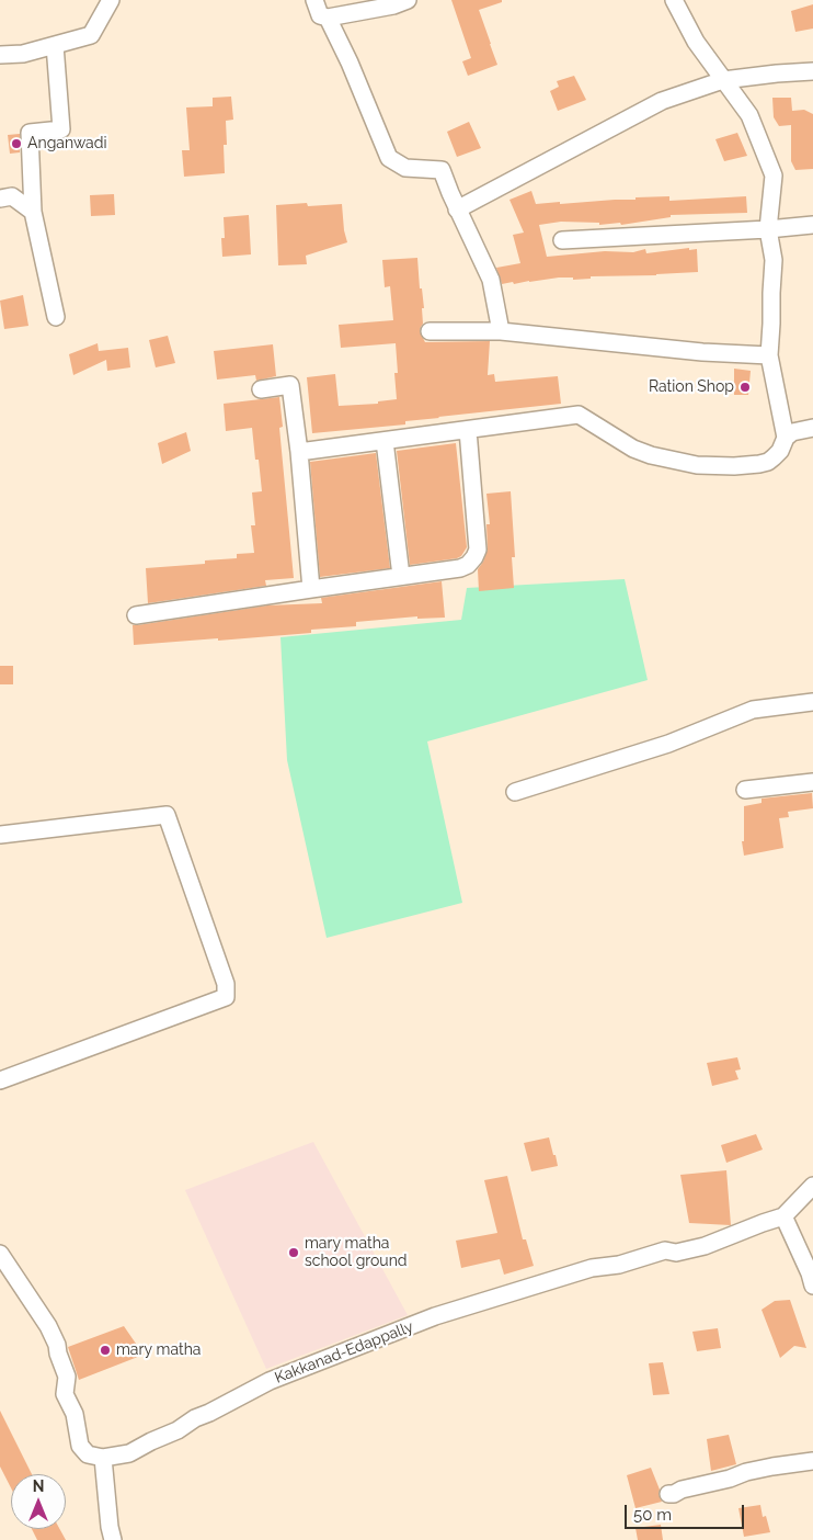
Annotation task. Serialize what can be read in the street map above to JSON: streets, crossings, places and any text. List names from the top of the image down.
{
  "streets": {
    "street": ["Kakkanad-Edappally"]
  },
  "places": [
    "Anganwadi",
    "Ration Shop",
    "mary matha school ground",
    "mary matha"
  ],
  "scale_bar": "50 m",
  "north": "top"
}
